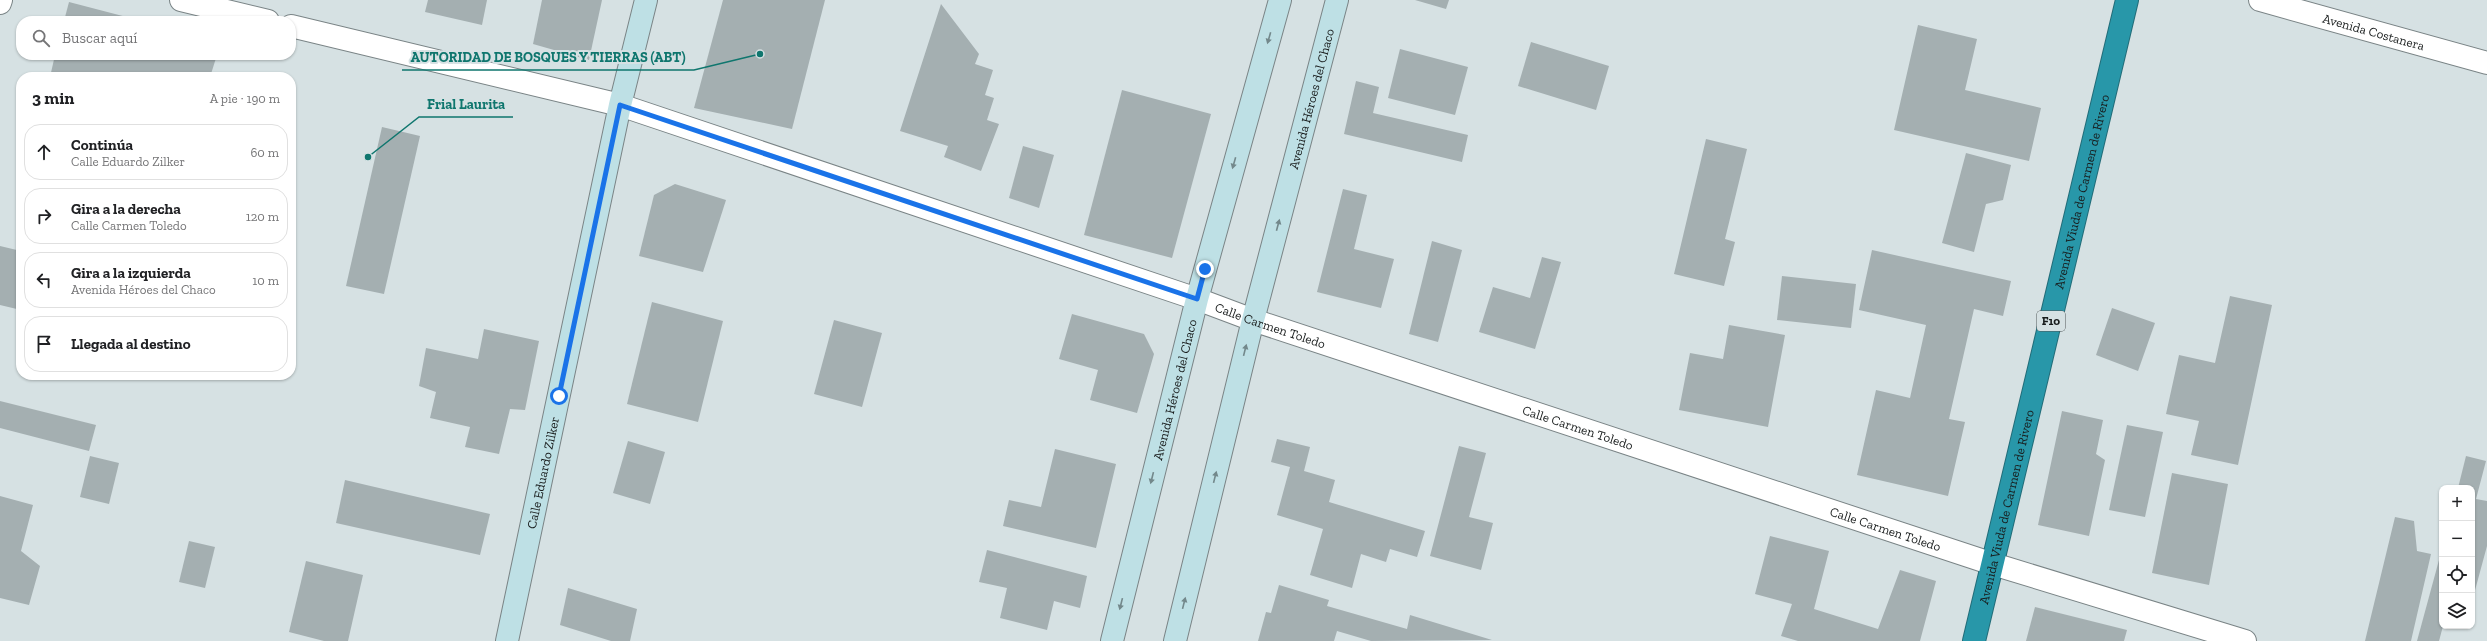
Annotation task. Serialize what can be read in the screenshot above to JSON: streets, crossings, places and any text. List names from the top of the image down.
{
  "streets": {
    "highway": ["Avenida Viuda de Carmen de Rivero", "F10"],
    "street": [
      "Avenida Costanera",
      "Avenida Héroes del Chaco",
      "Calle Carmen Toledo",
      "Calle Eduardo Zilker"
    ]
  },
  "crossings": [
    ["Avenida Héroes del Chaco", "Calle Carmen Toledo"],
    ["Avenida Viuda de Carmen de Rivero", "Calle Carmen Toledo"],
    ["Calle Carmen Toledo", "Calle Eduardo Zilker"]
  ],
  "places": ["AUTORIDAD DE BOSQUES Y TIERRAS (ABT)", "Frial Laurita"],
  "page": {
    "search": "Buscar aquí",
    "heading": ["3 min", "A pie · 190 m"],
    "list": [
      ["Continúa", "Calle Eduardo Zilker", "60 m"],
      ["Gira a la derecha", "Calle Carmen Toledo", "120 m"],
      ["Gira a la izquierda", "Avenida Héroes del Chaco", "10 m"],
      "Llegada al destino"
    ],
    "map_buttons": ["+", "−"]
  }
}
